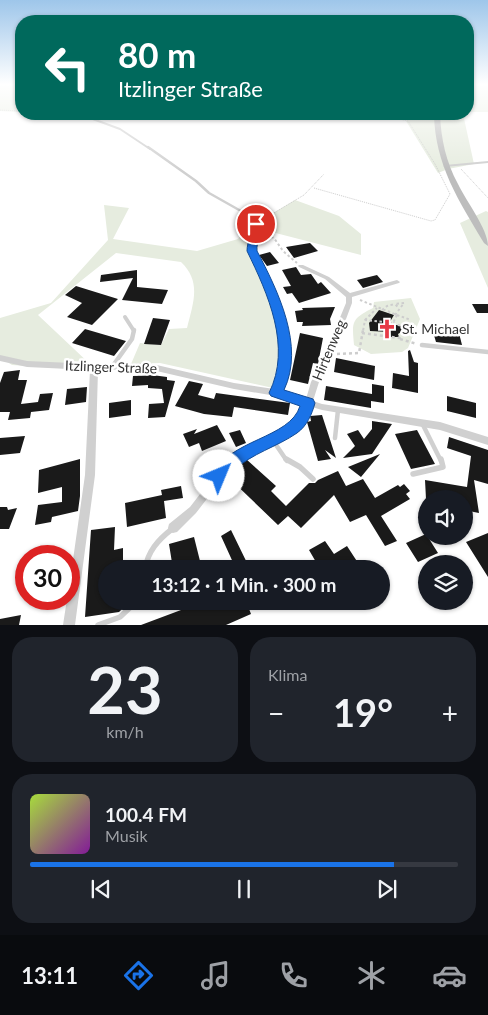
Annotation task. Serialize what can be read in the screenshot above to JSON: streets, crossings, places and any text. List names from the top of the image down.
{
  "streets": {
    "street": ["Hirtenweg", "Itzlinger Straße"]
  },
  "crossings": [
    ["Hirtenweg", "Itzlinger Straße"]
  ],
  "places": {
    "church": ["St. Michael"]
  },
  "page": {
    "turn": ["80 m", "Itzlinger Straße"],
    "limit": "30",
    "trip": "13:12 · 1 Min. · 300 m",
    "tile": [
      ["23", "km/h"],
      "Klima"
    ],
    "heat": ["−", "19°", "+"],
    "song": ["100.4 FM", "Musik"],
    "tabs": "13:11"
  }
}
